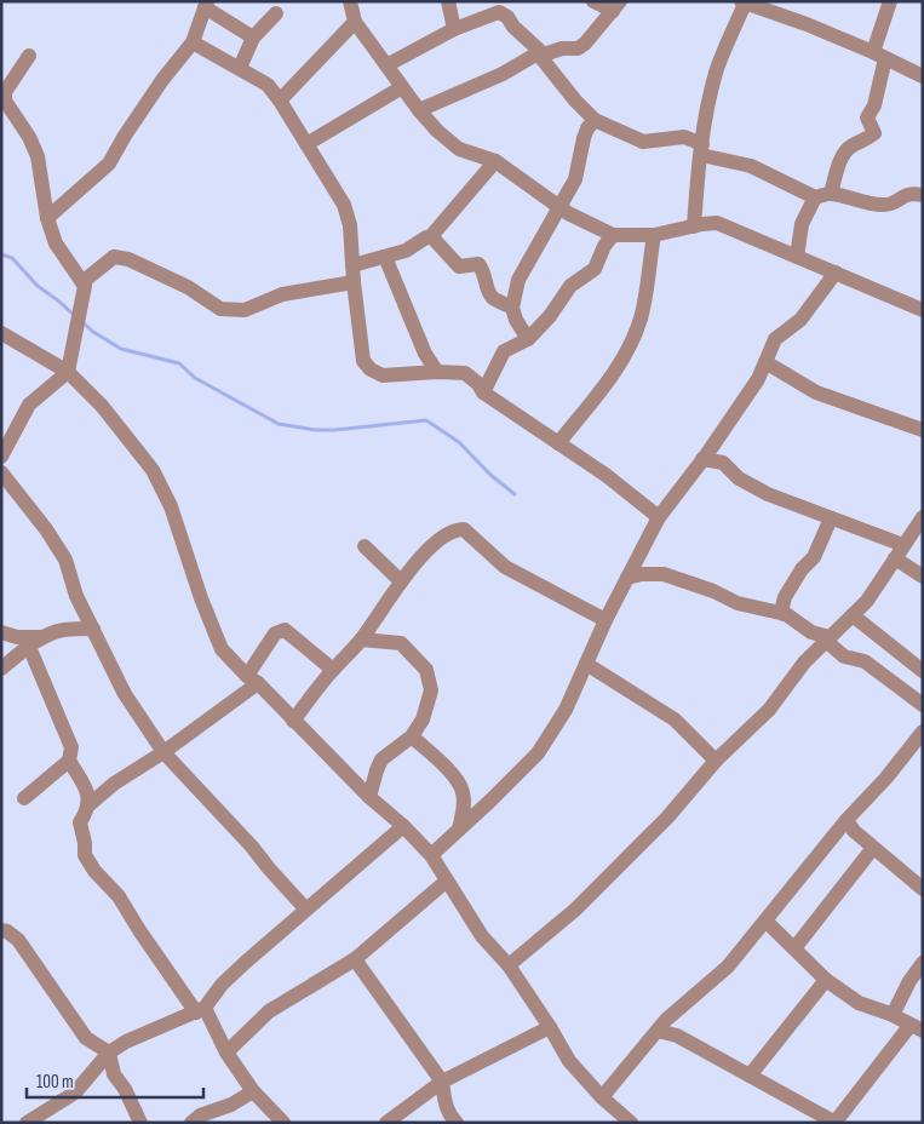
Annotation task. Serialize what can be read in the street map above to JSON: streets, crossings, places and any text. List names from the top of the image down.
{
  "scale_bar": "100 m"
}
